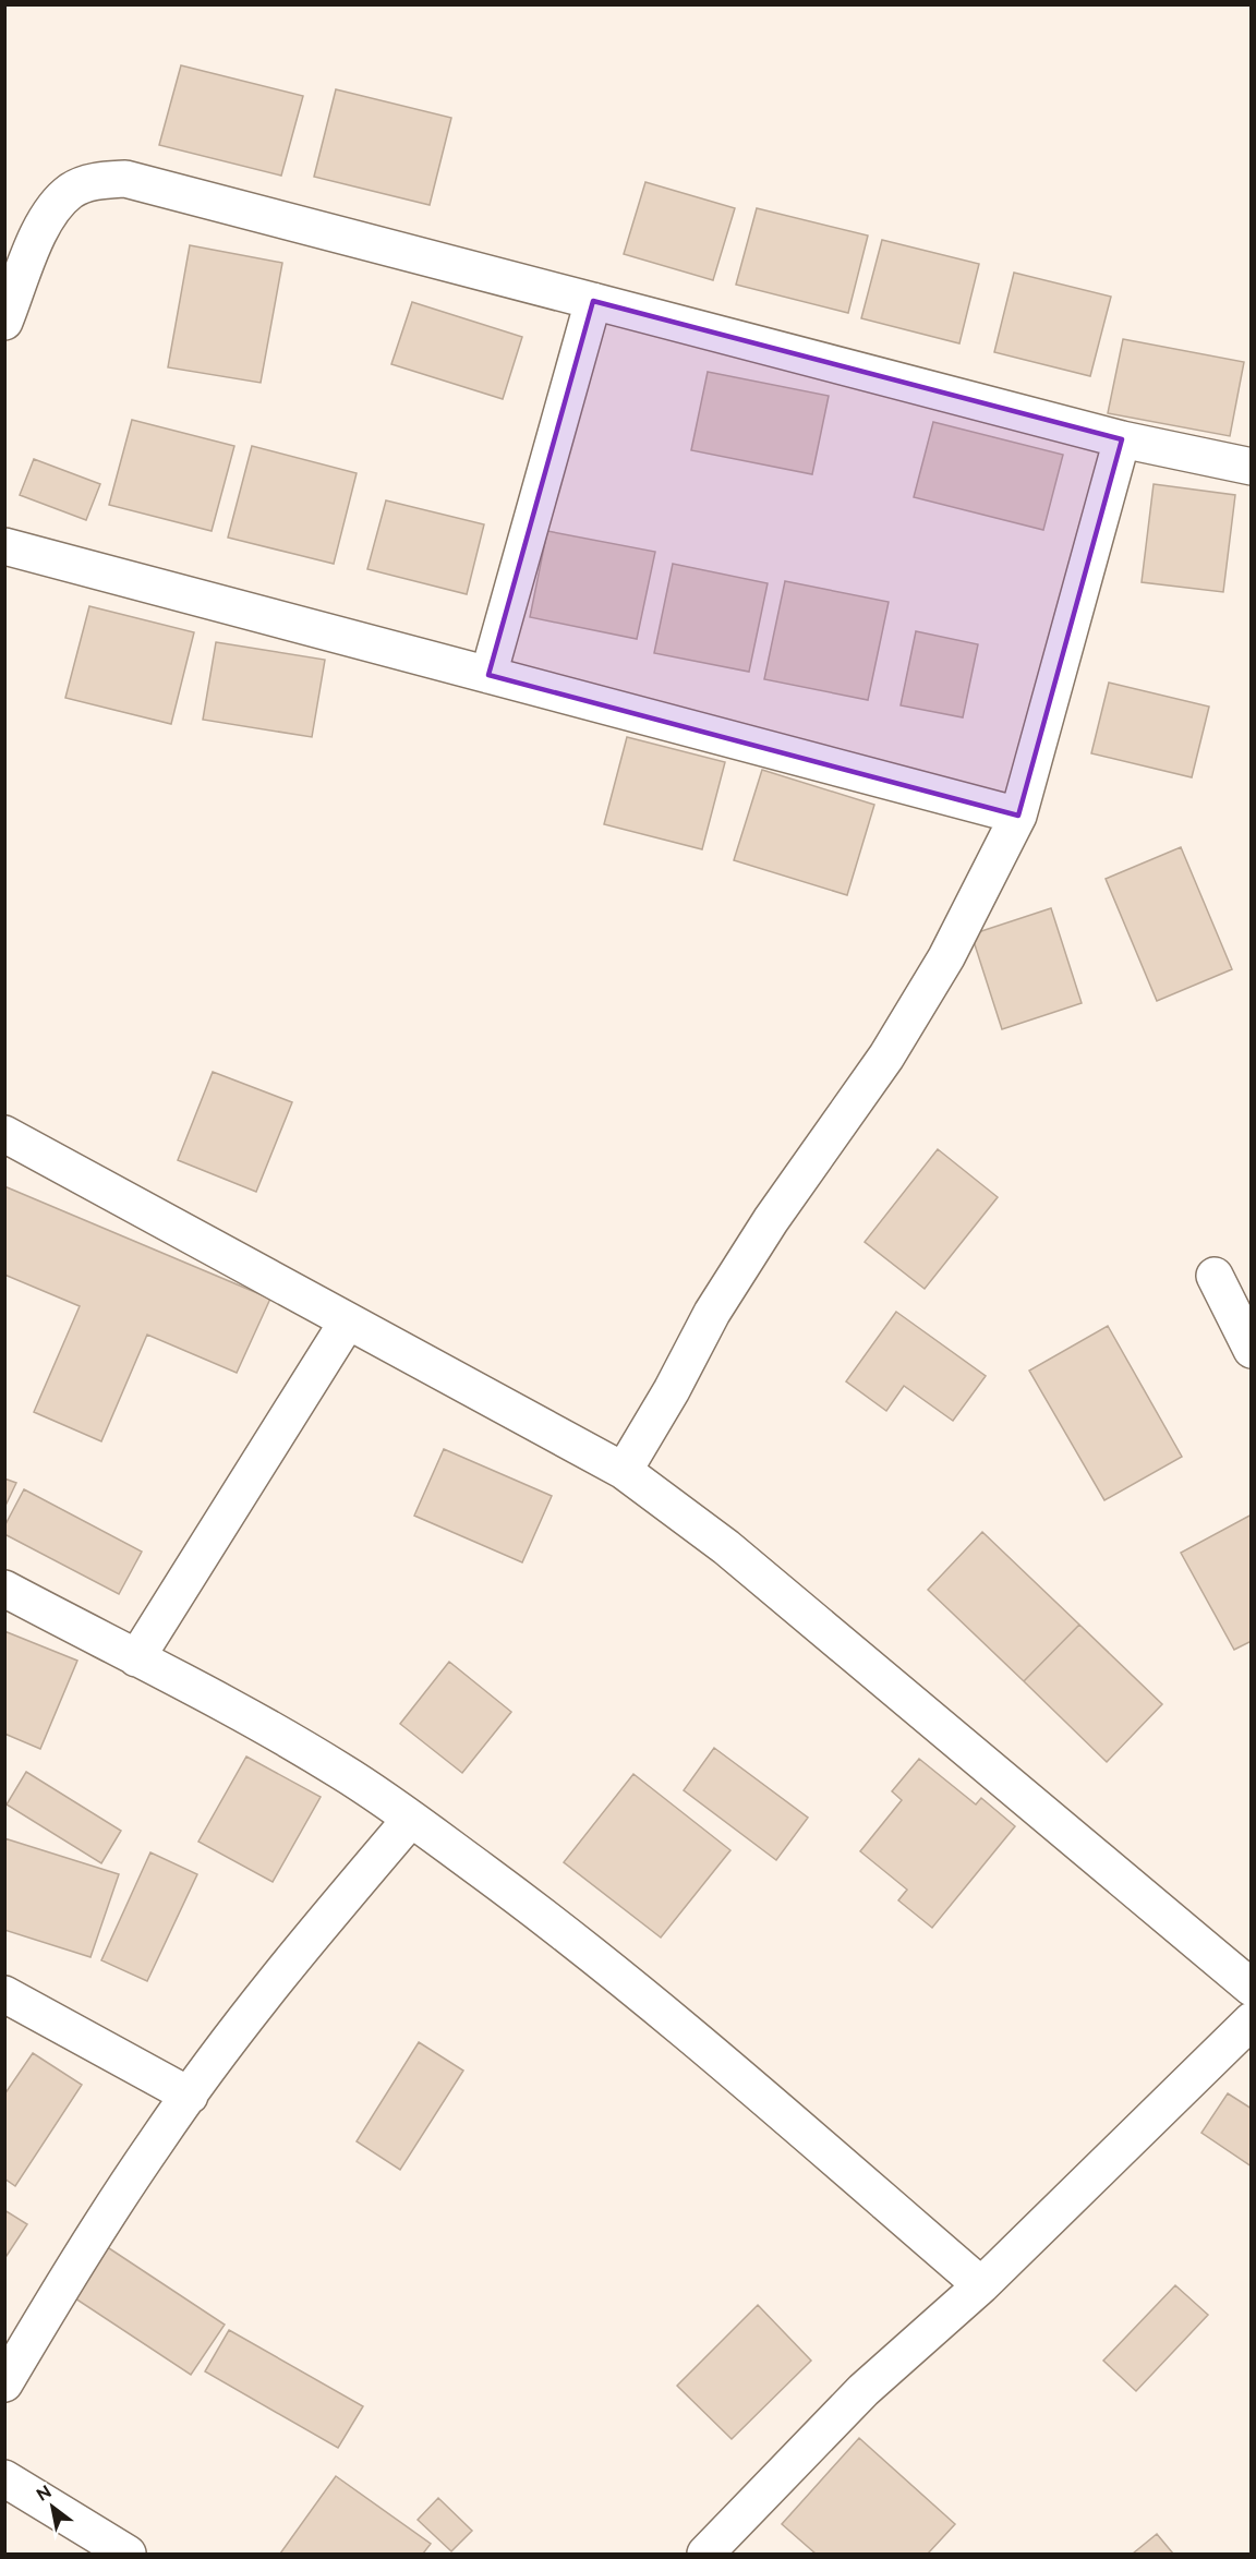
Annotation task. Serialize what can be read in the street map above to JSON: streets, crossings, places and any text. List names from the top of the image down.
{
  "north": "top left"
}
